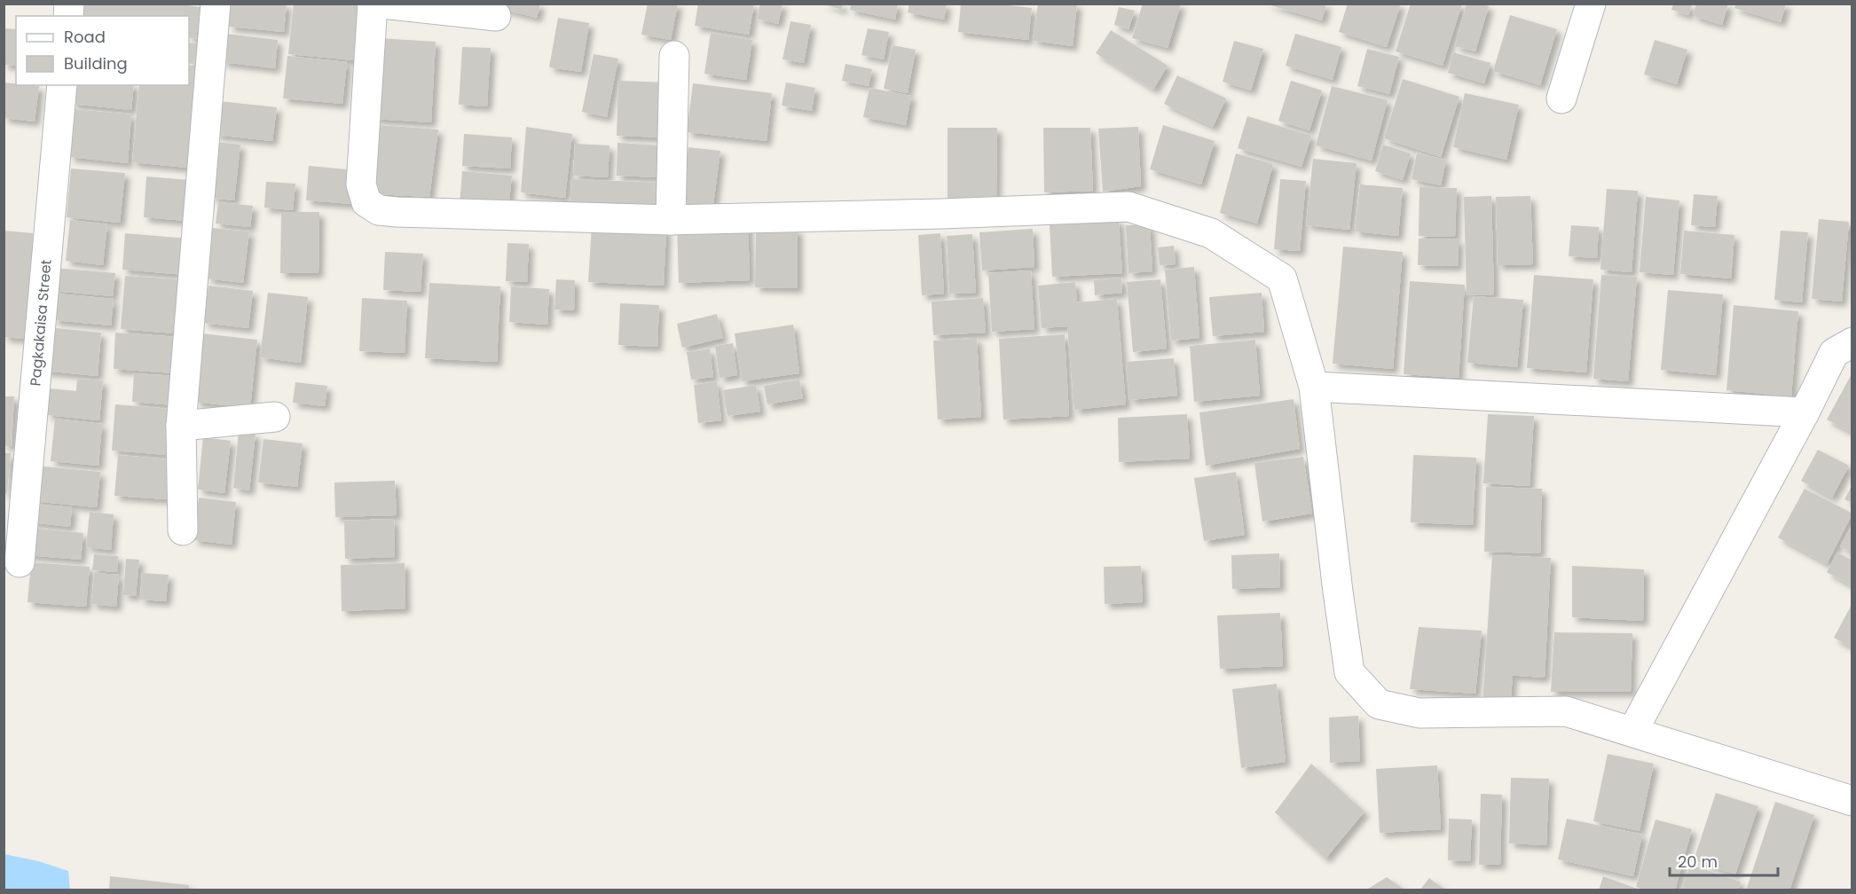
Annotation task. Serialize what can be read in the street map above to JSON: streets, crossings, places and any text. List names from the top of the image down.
{
  "streets": {
    "street": ["Pagkakaisa Street"]
  },
  "legend": ["Road", "Building"],
  "scale_bar": "20 m"
}
